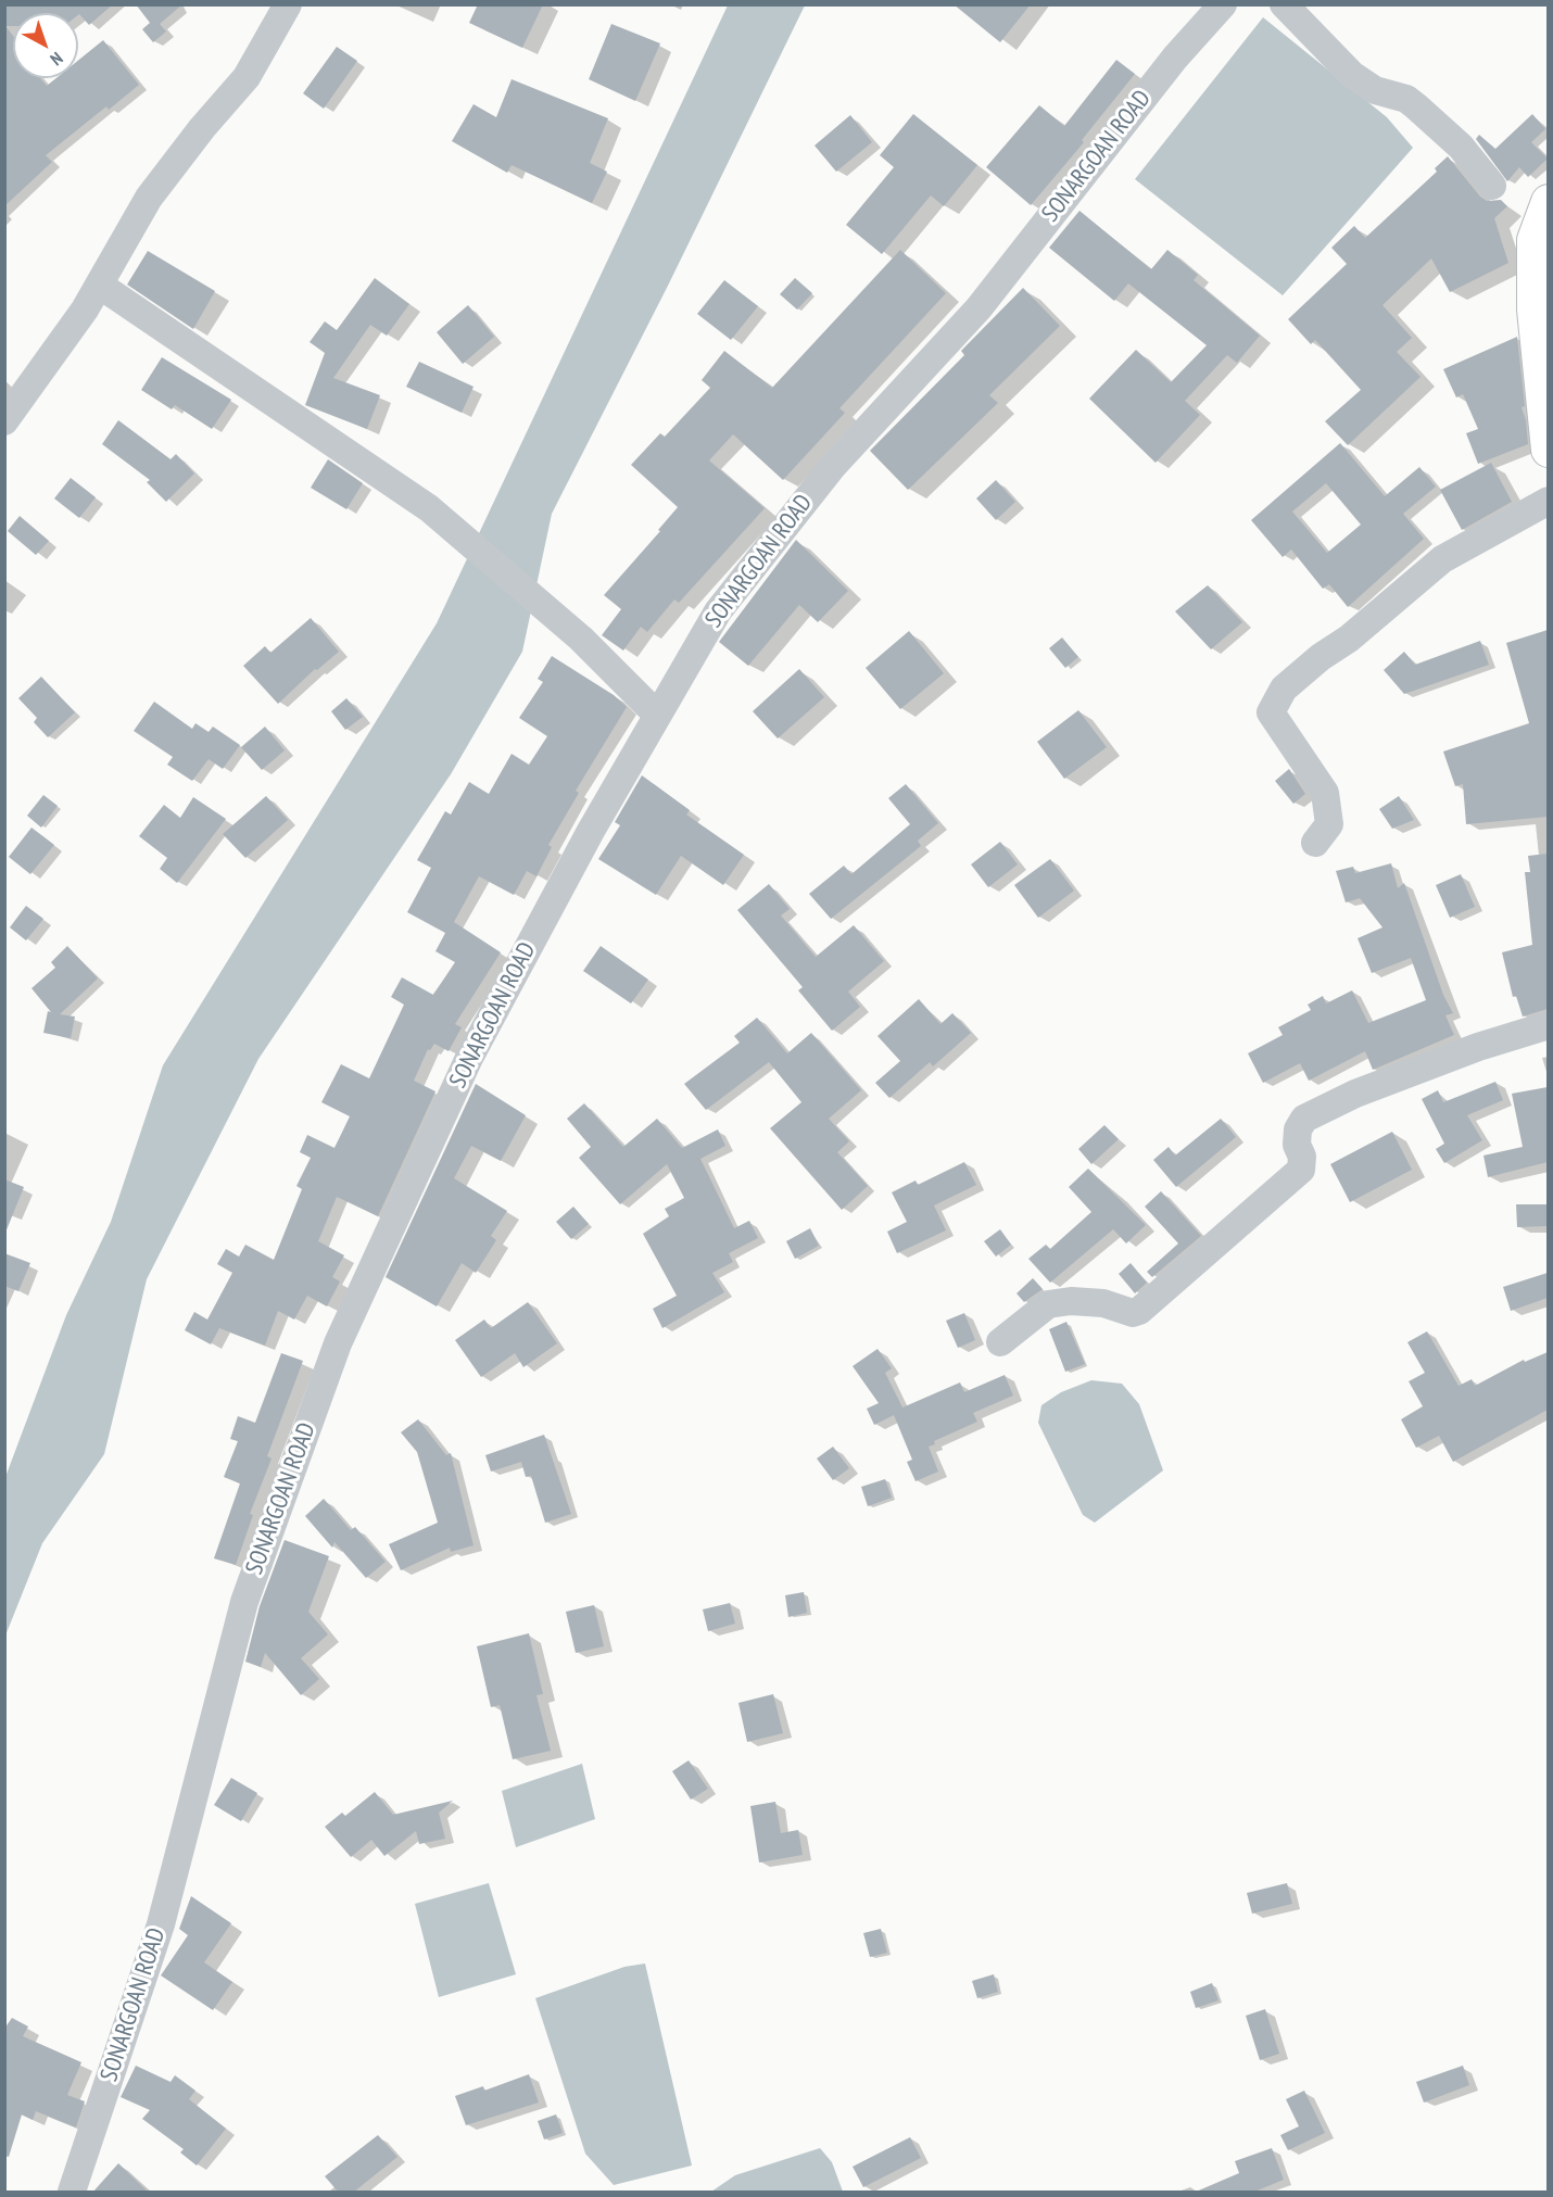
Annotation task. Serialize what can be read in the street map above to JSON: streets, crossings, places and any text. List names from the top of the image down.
{
  "streets": {
    "street": ["SONARGOAN ROAD"]
  },
  "north": "bottom right"
}
